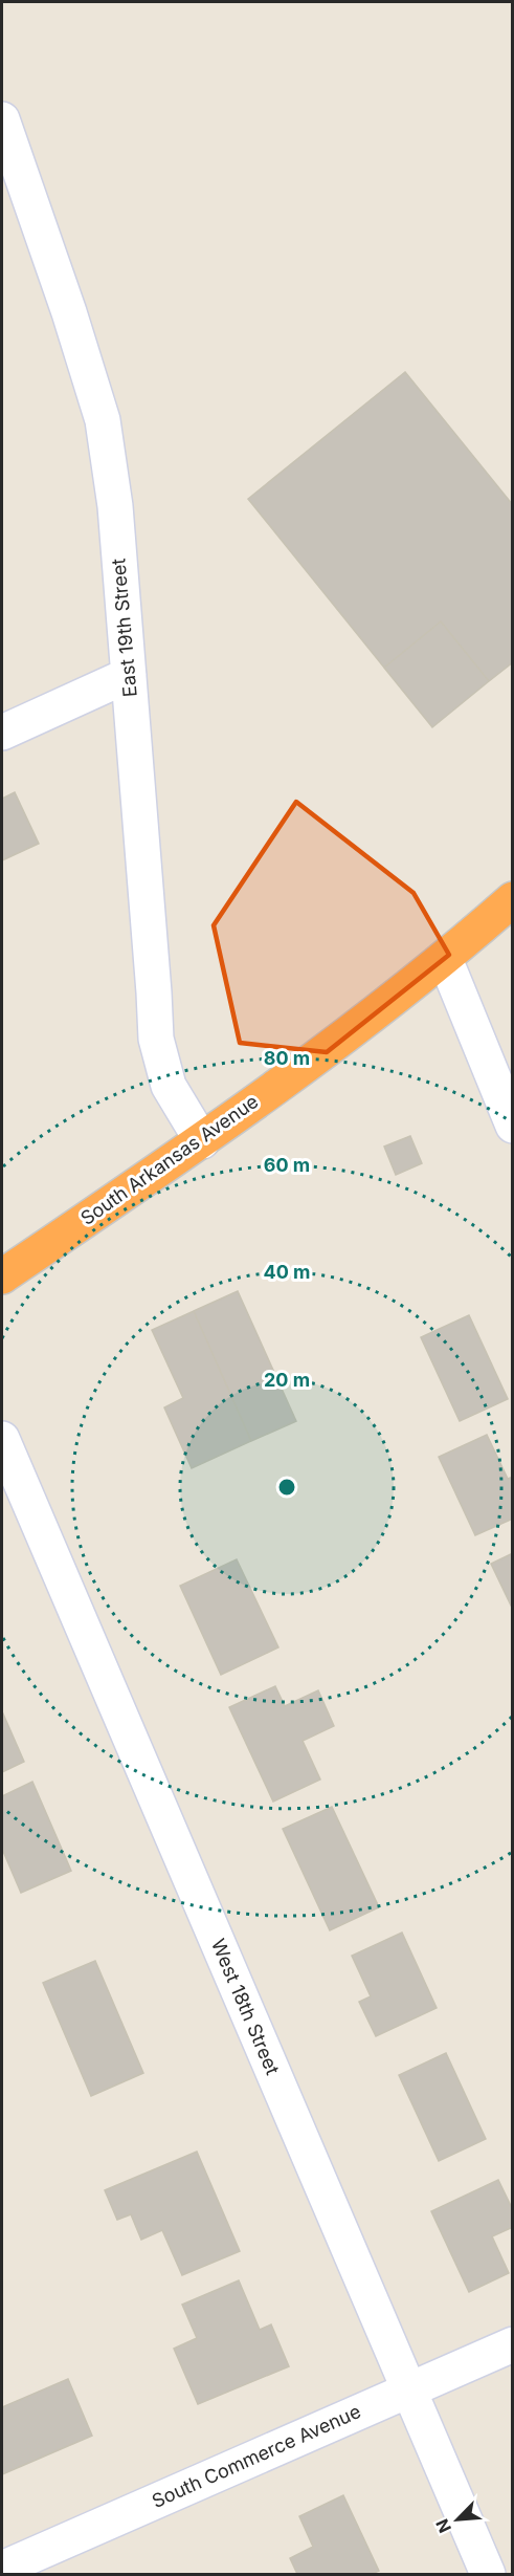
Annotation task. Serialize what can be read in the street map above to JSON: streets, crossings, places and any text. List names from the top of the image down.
{
  "streets": {
    "highway": ["South Arkansas Avenue"],
    "street": ["East 19th Street", "West 18th Street", "South Commerce Avenue"]
  },
  "crossings": [
    ["East 19th Street", "South Arkansas Avenue"],
    ["West 18th Street", "South Commerce Avenue"]
  ],
  "north": "bottom left",
  "rings": [
    "80 m",
    "60 m",
    "40 m",
    "20 m"
  ]
}
